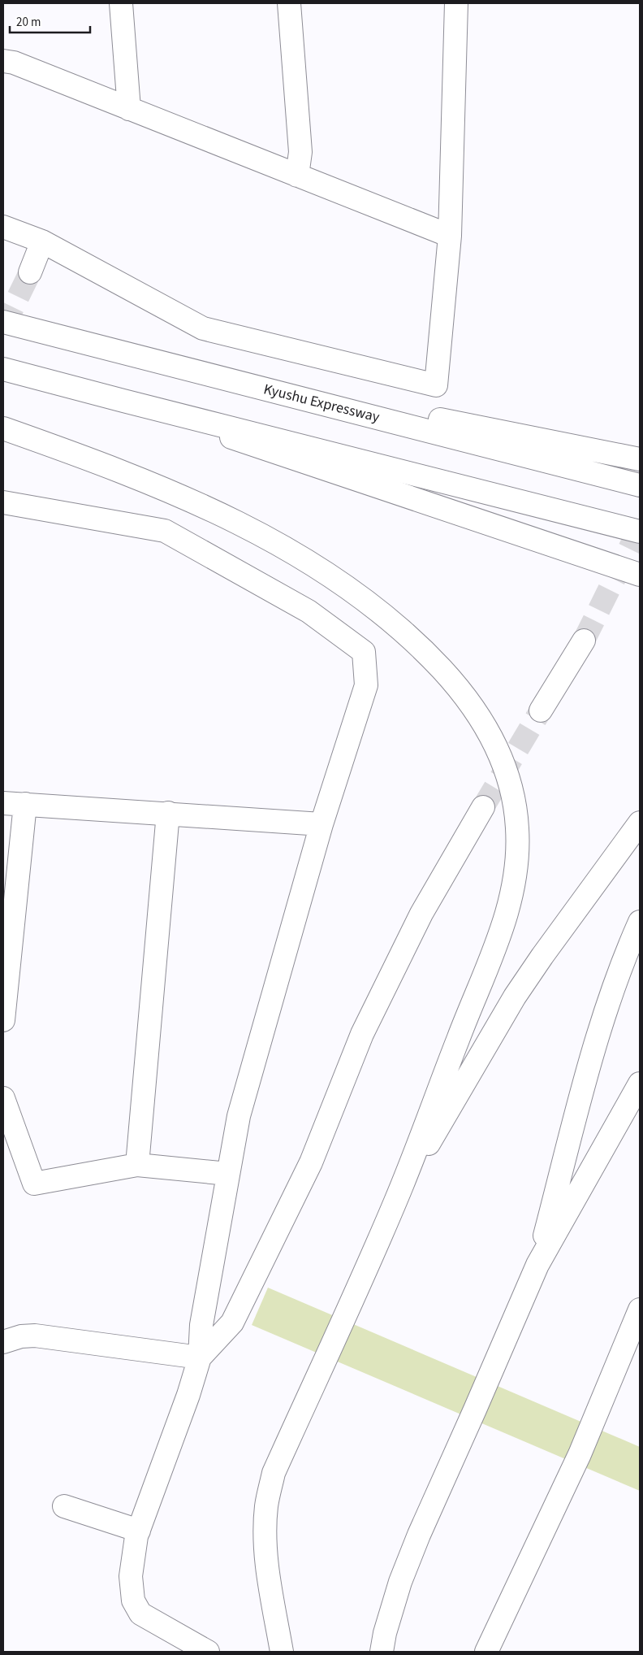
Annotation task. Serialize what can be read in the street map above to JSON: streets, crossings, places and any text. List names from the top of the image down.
{
  "streets": {
    "main road": ["Kyushu Expressway"]
  },
  "scale_bar": "20 m"
}
